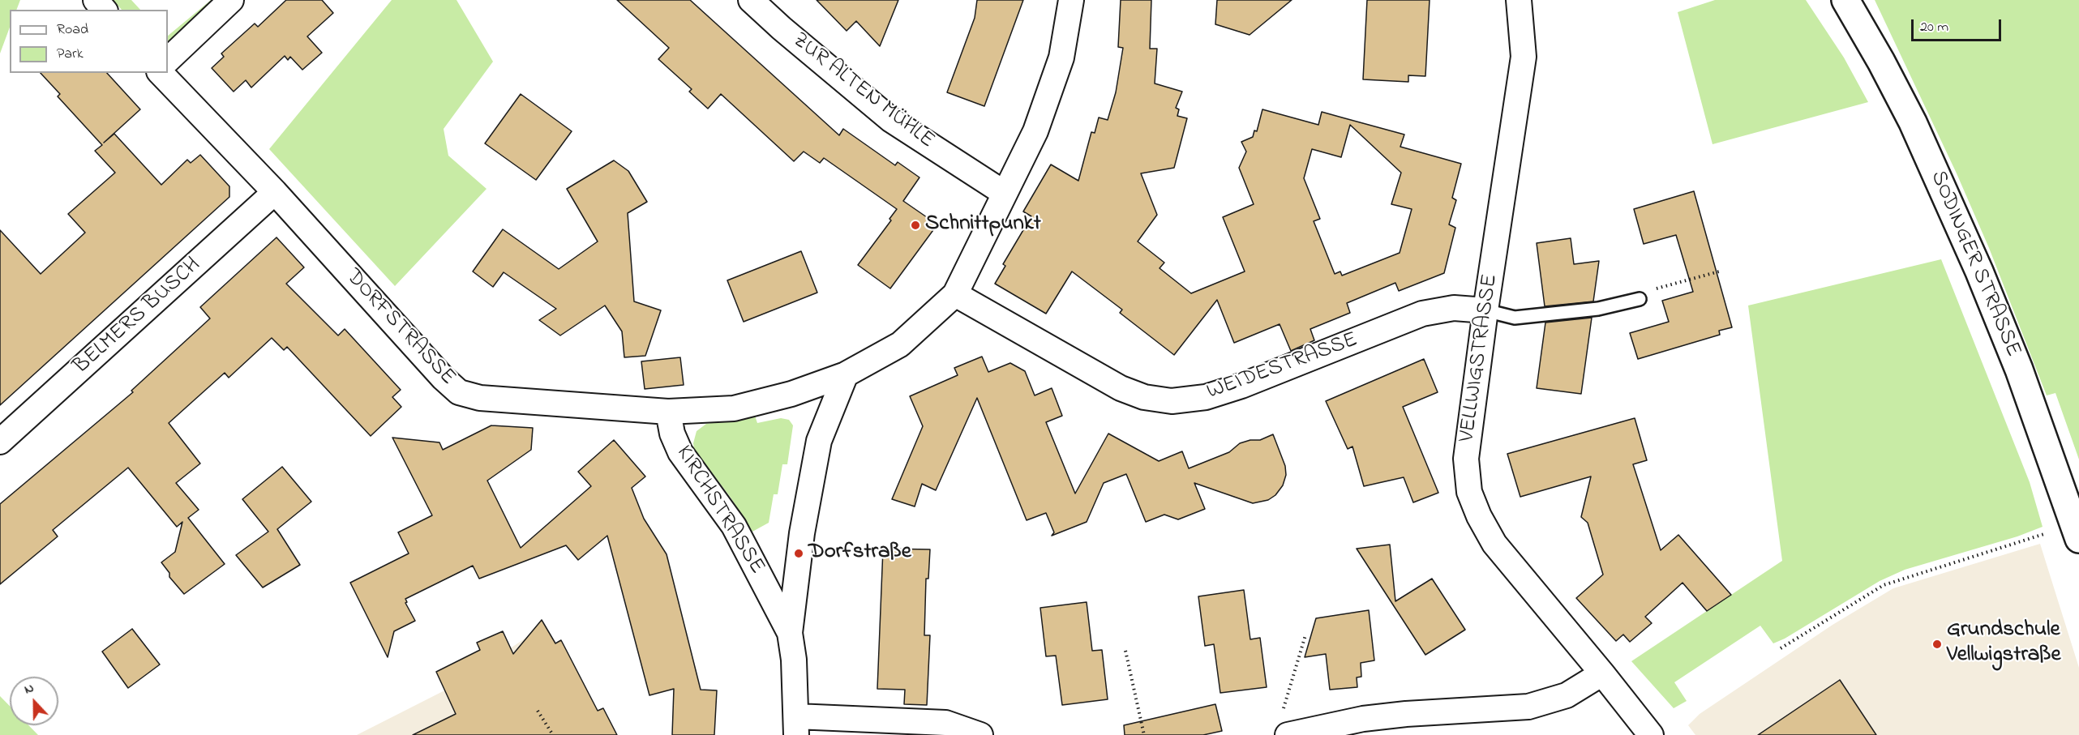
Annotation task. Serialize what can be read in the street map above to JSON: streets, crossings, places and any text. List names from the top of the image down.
{
  "streets": {
    "main road": ["SODINGER STRASSE"],
    "street": [
      "ZUR ALTEN MÜHLE",
      "BELMERS BUSCH",
      "DORFSTRASSE",
      "VELLWIGSTRASSE",
      "WEIDESTRASSE",
      "KIRCHSTRASSE"
    ]
  },
  "crossings": [
    ["ZUR ALTEN MÜHLE", "DORFSTRASSE"],
    ["BELMERS BUSCH", "DORFSTRASSE"],
    ["DORFSTRASSE", "WEIDESTRASSE"],
    ["DORFSTRASSE", "KIRCHSTRASSE"],
    ["VELLWIGSTRASSE", "WEIDESTRASSE"]
  ],
  "places": ["Schnittpunkt", "Dorfstraße", "Grundschule Vellwigstraße"],
  "legend": ["Road", "Park"],
  "scale_bar": "20 m",
  "north": "top"
}
